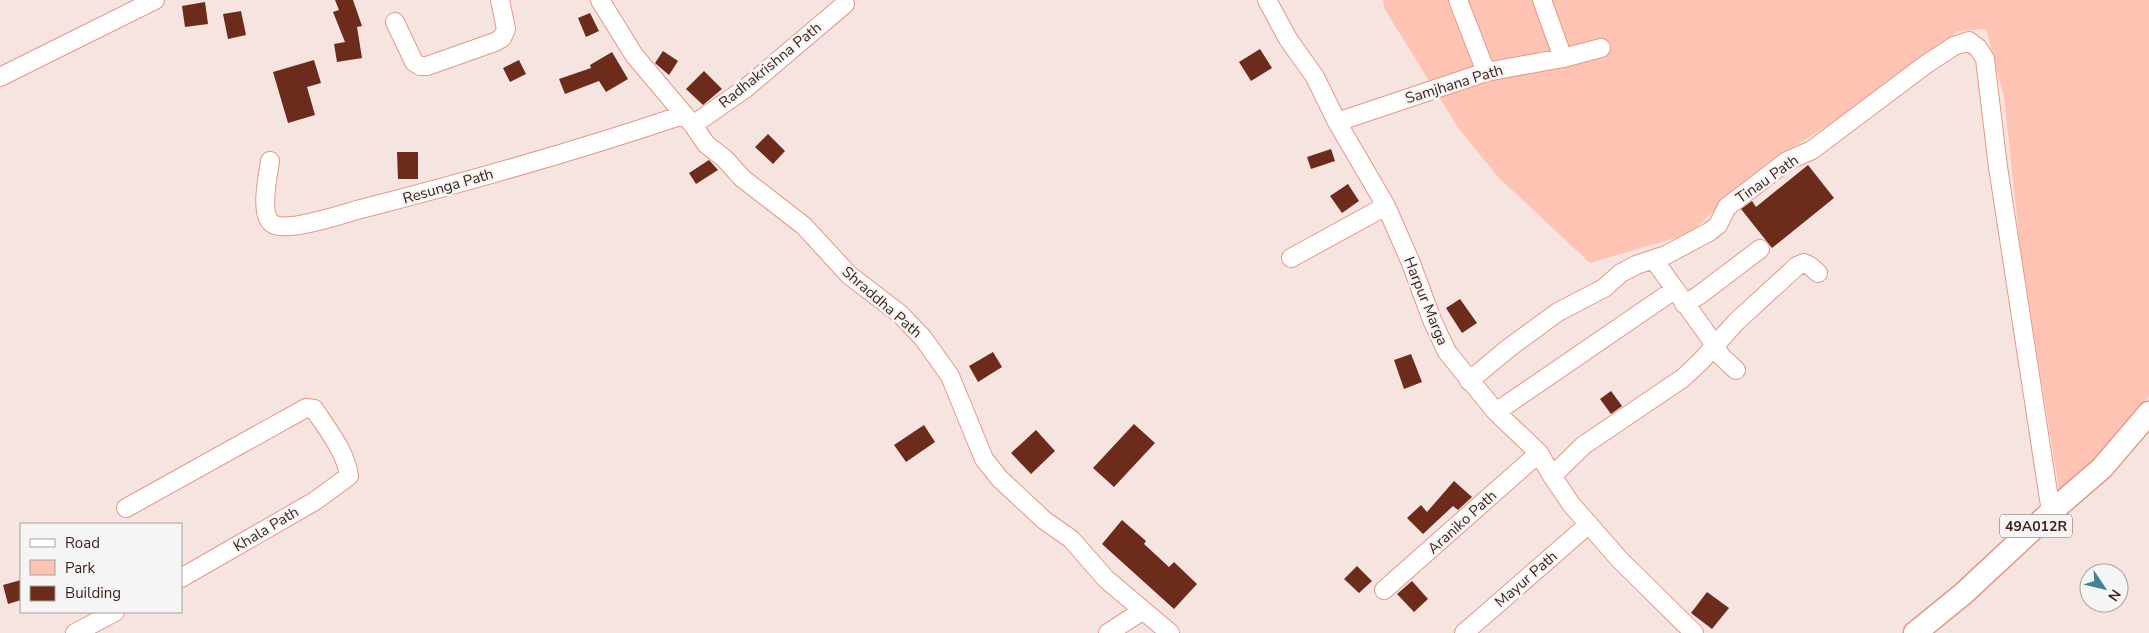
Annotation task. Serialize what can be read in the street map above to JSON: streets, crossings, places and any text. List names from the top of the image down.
{
  "streets": {
    "main road": ["49A012R"],
    "street": [
      "Radhakrishna Path",
      "Samjhana Path",
      "Tinau Path",
      "Resunga Path",
      "Harpur Marga",
      "Shraddha Path",
      "Araniko Path",
      "Khala Path",
      "Mayur Path"
    ]
  },
  "crossings": [
    ["Radhakrishna Path", "Resunga Path"],
    ["Radhakrishna Path", "Shraddha Path"],
    ["Samjhana Path", "Harpur Marga"],
    ["Tinau Path", "Harpur Marga"],
    ["Tinau Path", "49A012R"],
    ["Resunga Path", "Shraddha Path"],
    ["Harpur Marga", "Araniko Path"],
    ["Harpur Marga", "Mayur Path"]
  ],
  "legend": ["Road", "Park", "Building"],
  "north": "bottom right"
}
